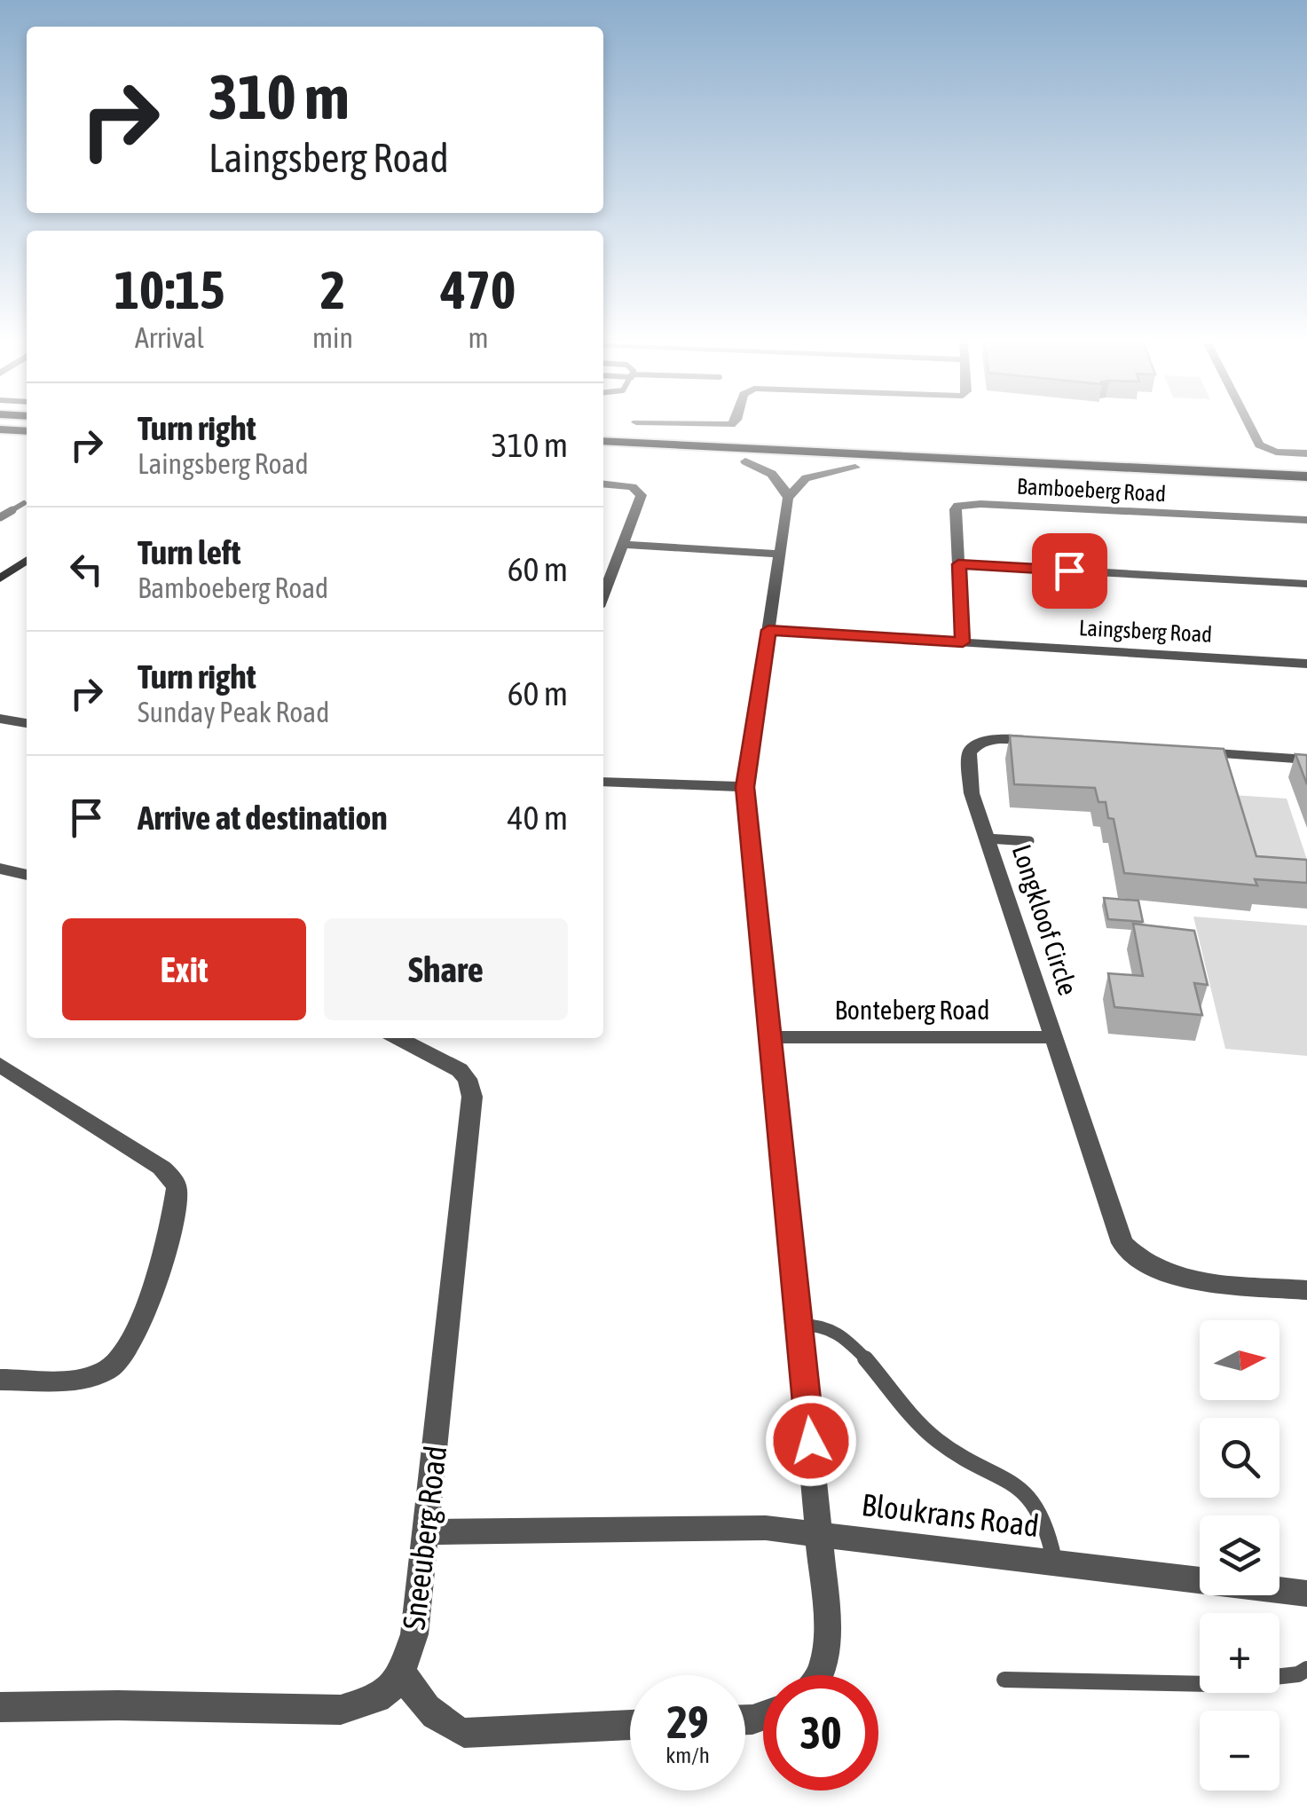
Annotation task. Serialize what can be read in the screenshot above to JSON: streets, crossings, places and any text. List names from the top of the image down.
{
  "streets": {
    "street": [
      "Bamboeberg Road",
      "Laingsberg Road",
      "Longkloof Circle",
      "Bonteberg Road",
      "Bloukrans Road",
      "Sneeuberg Road"
    ]
  },
  "crossings": [
    ["Bamboeberg Road", "Laingsberg Road"],
    ["Longkloof Circle", "Bonteberg Road"],
    ["Bloukrans Road", "Sneeuberg Road"]
  ],
  "north": "right",
  "page": {
    "turn": ["310 m", "Laingsberg Road"],
    "eta": [
      "10:15",
      "Arrival",
      "2",
      "min",
      "470",
      "m"
    ],
    "list": [
      {
        "name": "Turn right",
        "note": "Laingsberg Road",
        "value": "310 m"
      },
      {
        "name": "Turn left",
        "note": "Bamboeberg Road",
        "value": "60 m"
      },
      {
        "name": "Turn right",
        "note": "Sunday Peak Road",
        "value": "60 m"
      },
      {
        "name": "Arrive at destination",
        "value": "40 m"
      }
    ],
    "buttons": ["Exit", "Share"],
    "map_buttons": ["+", "−"],
    "speed": "29 km/h",
    "limit": "30"
  }
}
